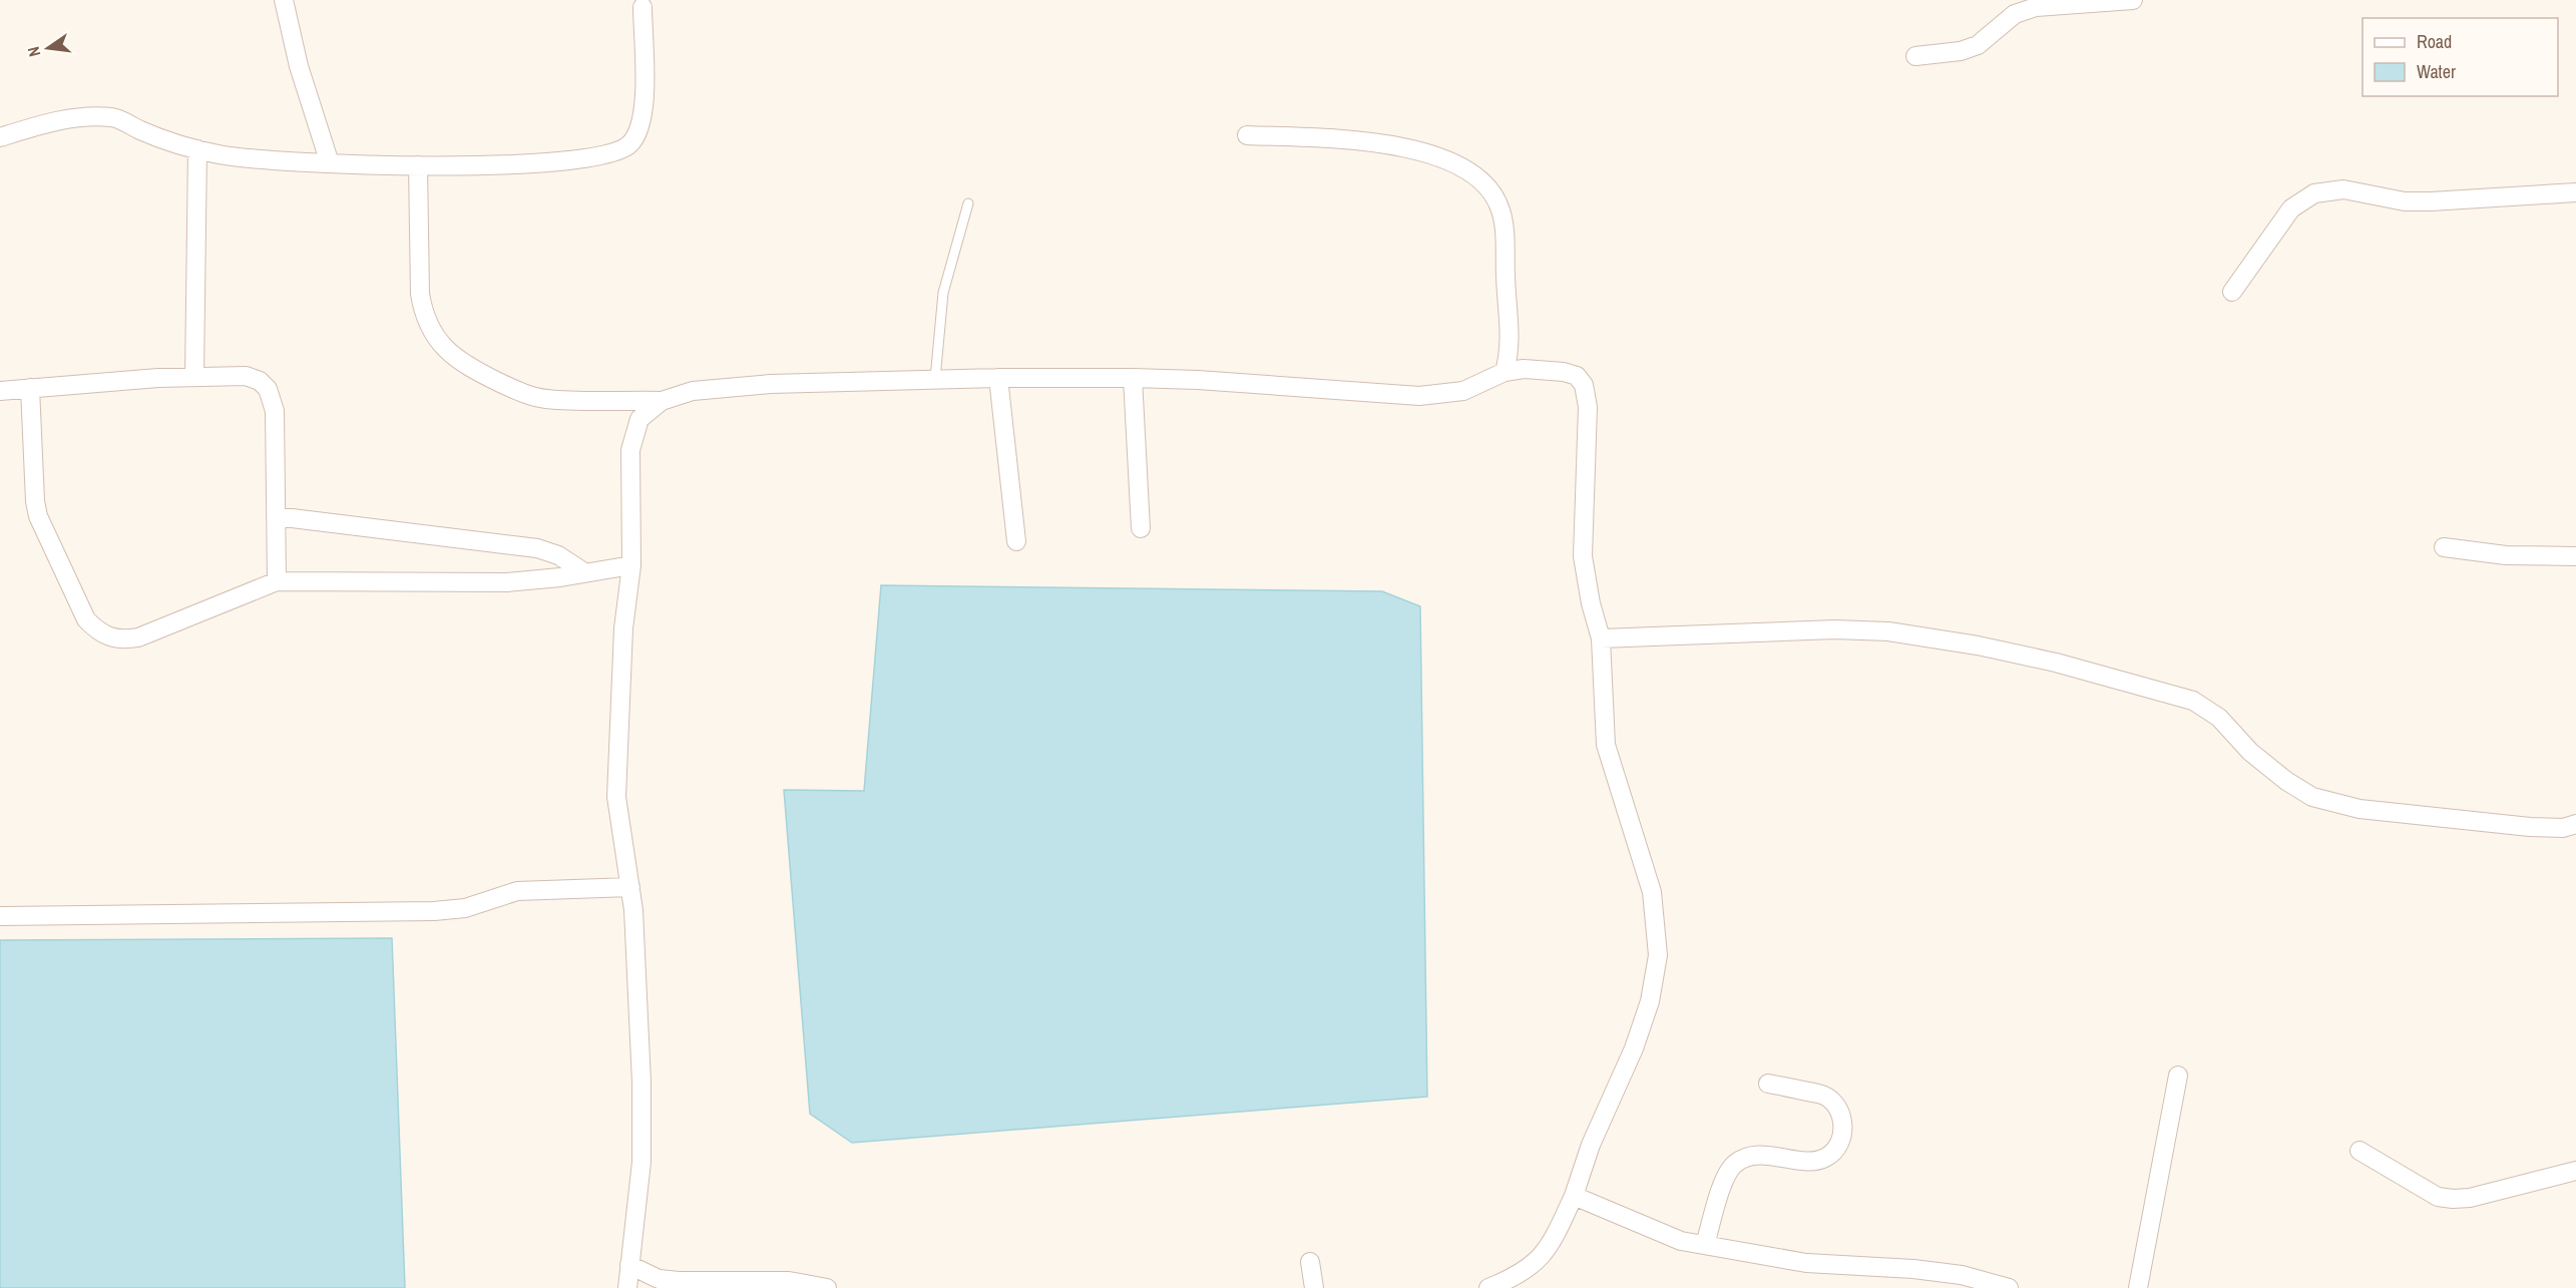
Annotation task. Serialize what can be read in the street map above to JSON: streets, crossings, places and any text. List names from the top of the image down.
{
  "legend": ["Road", "Water"],
  "north": "left"
}
